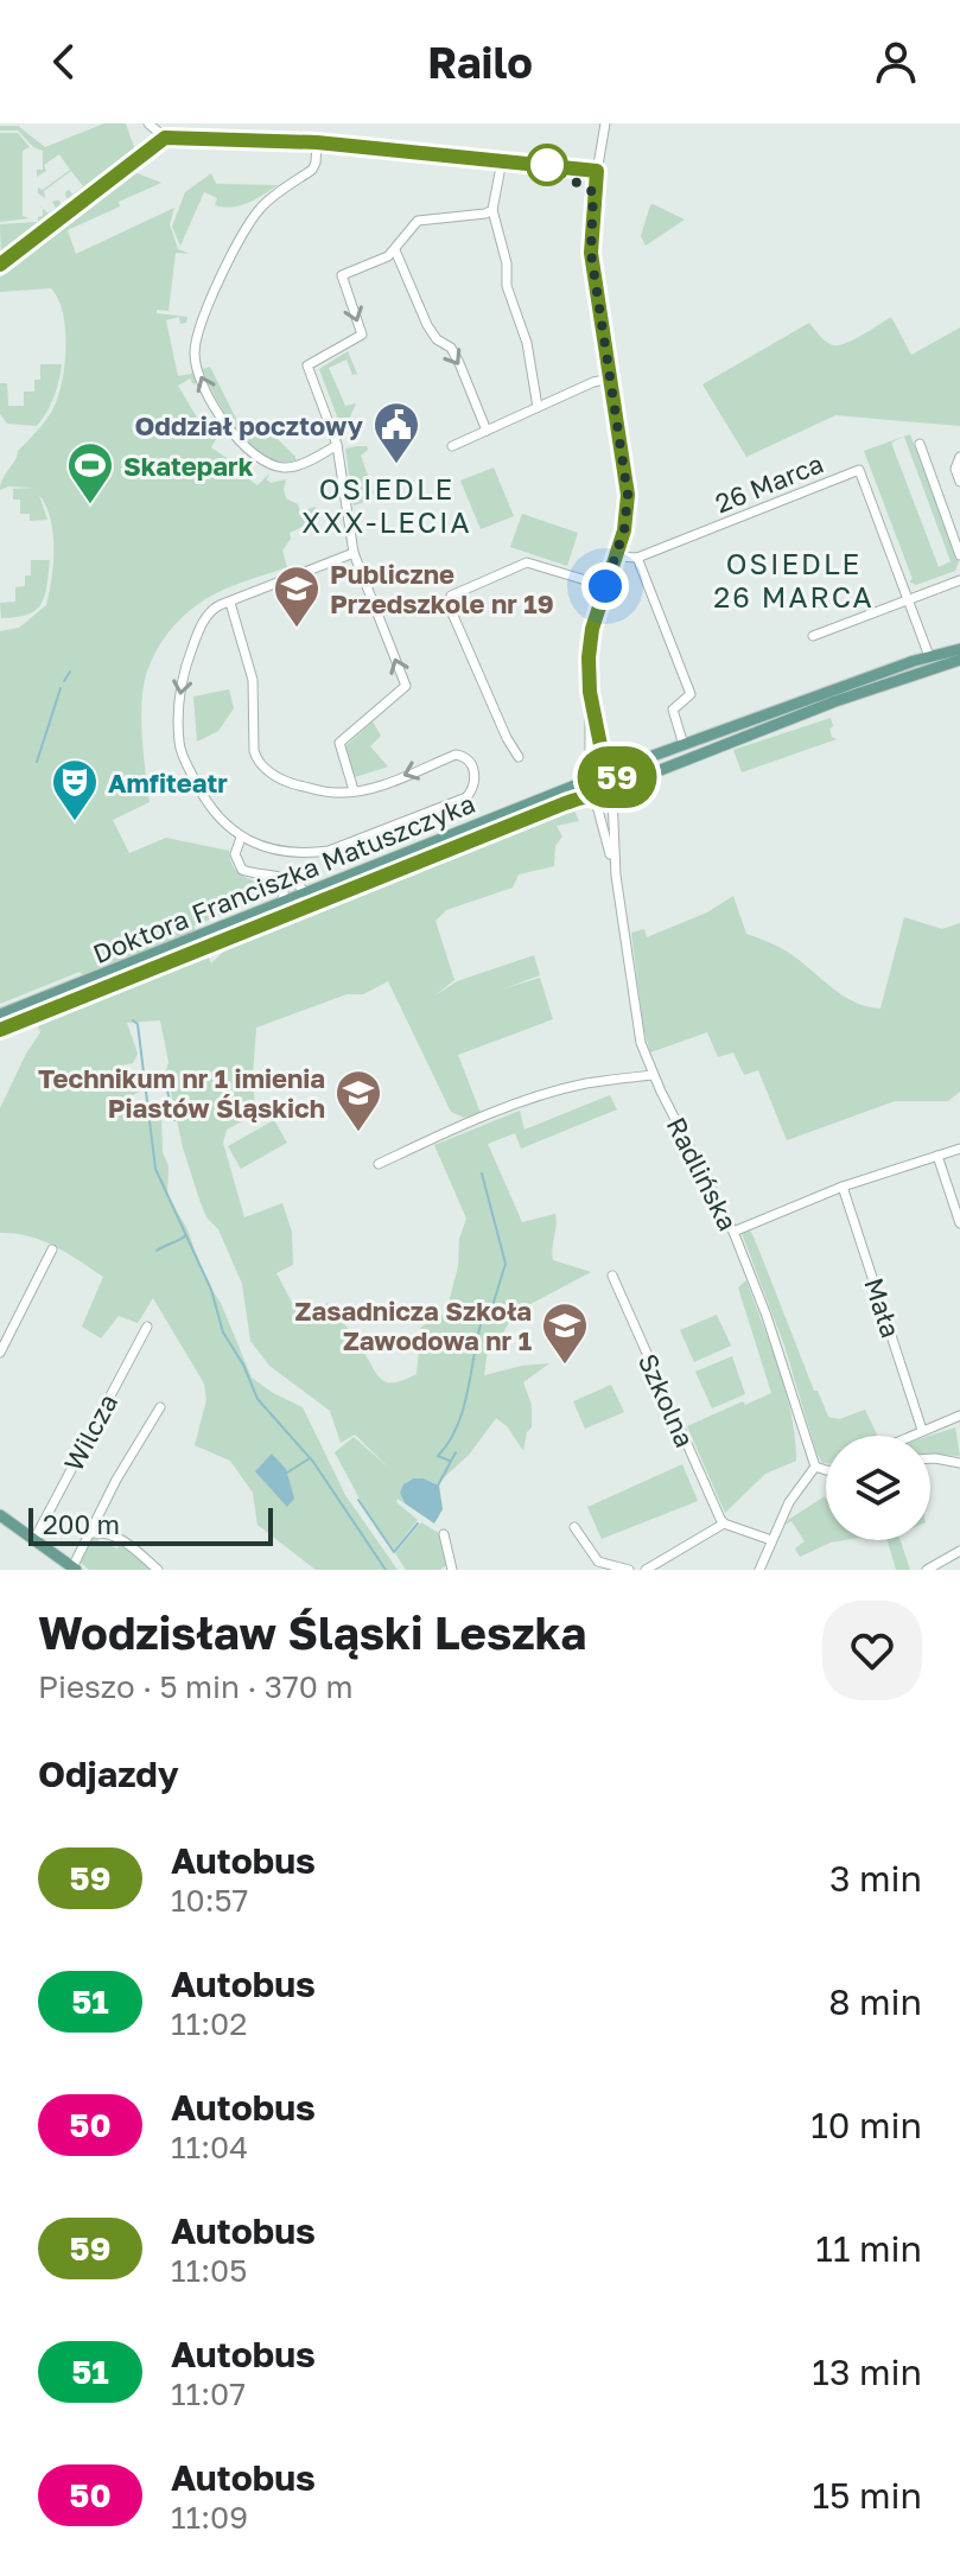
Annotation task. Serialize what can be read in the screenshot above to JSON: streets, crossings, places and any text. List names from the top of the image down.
{
  "streets": {
    "main road": ["Doktora Franciszka Matuszczyka"],
    "street": [
      "26 Marca",
      "Radlińska",
      "Mała",
      "Szkolna",
      "Wilcza"
    ]
  },
  "crossings": [
    ["Doktora Franciszka Matuszczyka", "Radlińska"]
  ],
  "districts": ["OSIEDLE XXX-LECIA", "OSIEDLE 26 MARCA"],
  "places": {
    "public building": ["Oddział pocztowy"],
    "sports": ["Skatepark"],
    "school or university": ["Publiczne Przedszkole nr 19", "Technikum nr 1 imienia Piastów Śląskich", "Zasadnicza Szkoła Zawodowa nr 1"],
    "theatre": ["Amfiteatr"]
  },
  "lines": ["bus line 59"],
  "scale_bar": "200 m",
  "page": {
    "header": "Railo",
    "on_map": "59",
    "scale": "200 m",
    "heading": [
      ["Wodzisław Śląski Leszka", "Pieszo · 5 min · 370 m"],
      "Odjazdy"
    ],
    "list": [
      {
        "mark": "59",
        "name": "Autobus",
        "note": "10:57",
        "value": "3 min"
      },
      {
        "mark": "51",
        "name": "Autobus",
        "note": "11:02",
        "value": "8 min"
      },
      {
        "mark": "50",
        "name": "Autobus",
        "note": "11:04",
        "value": "10 min"
      },
      {
        "mark": "59",
        "name": "Autobus",
        "note": "11:05",
        "value": "11 min"
      },
      {
        "mark": "51",
        "name": "Autobus",
        "note": "11:07",
        "value": "13 min"
      },
      {
        "mark": "50",
        "name": "Autobus",
        "note": "11:09",
        "value": "15 min"
      }
    ]
  }
}
